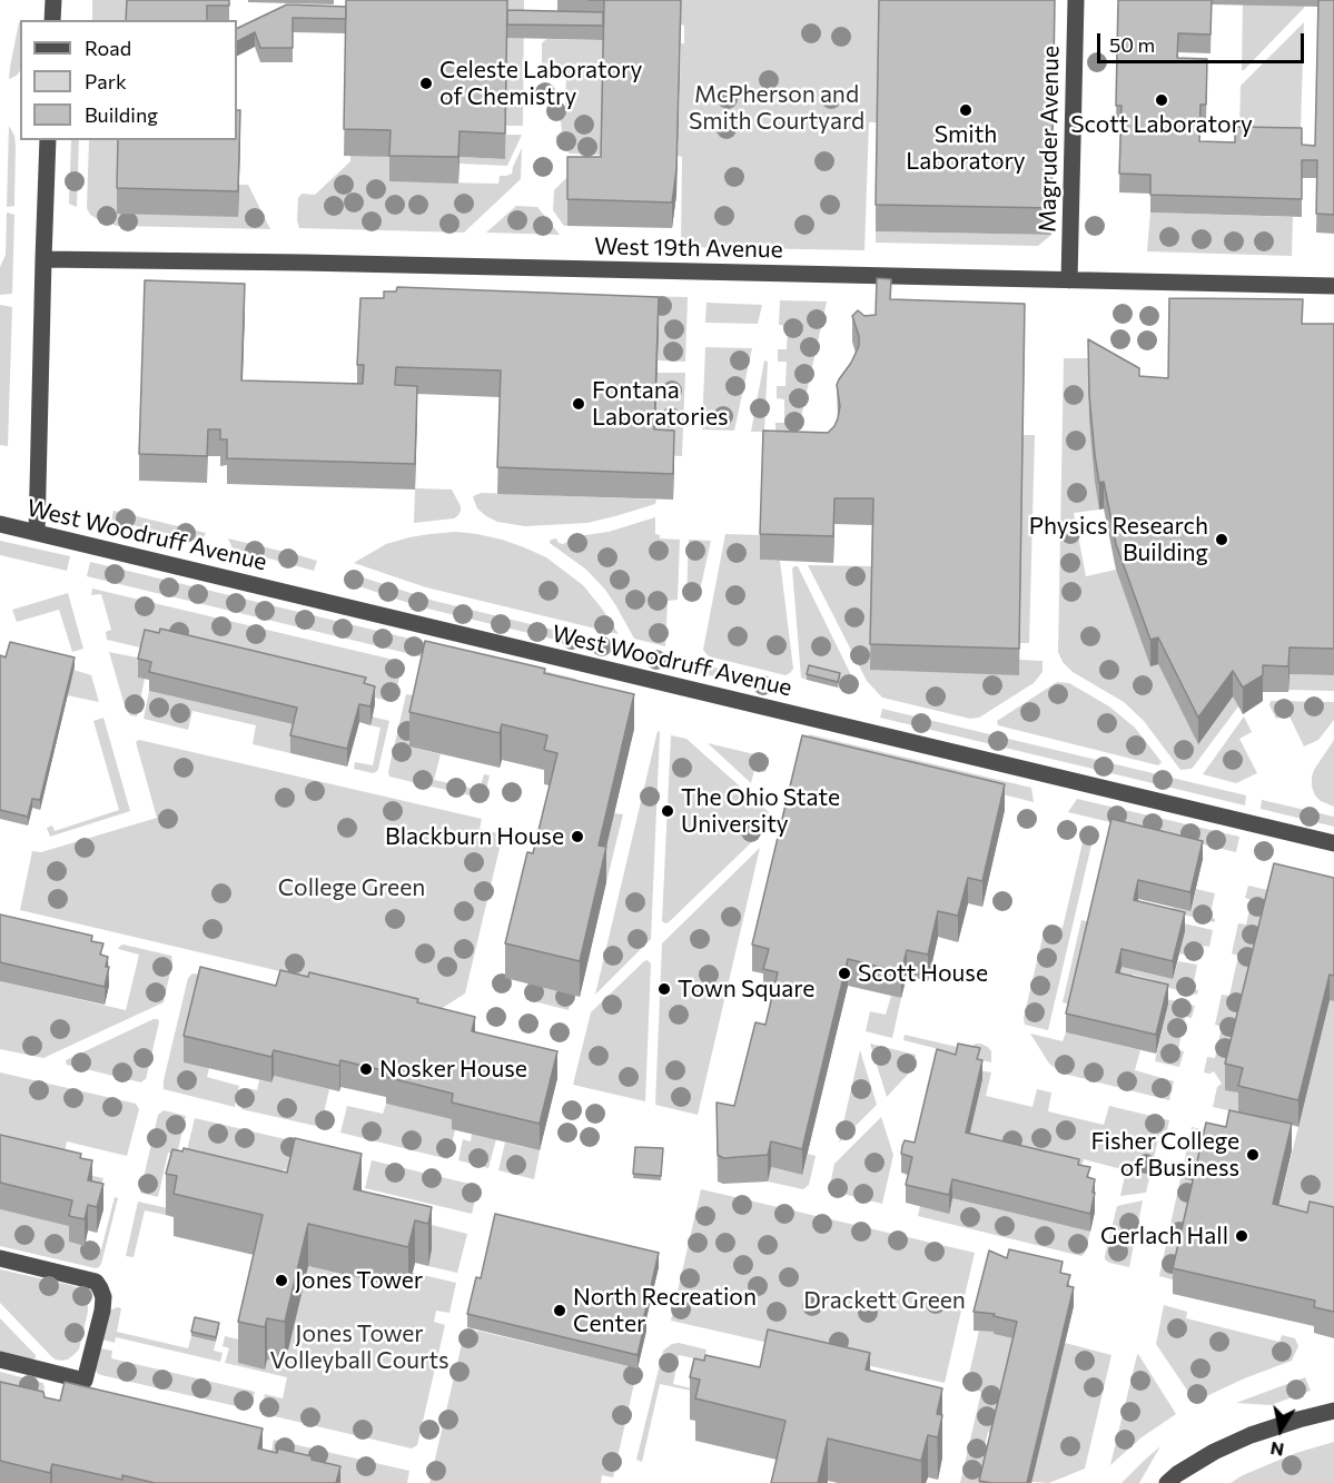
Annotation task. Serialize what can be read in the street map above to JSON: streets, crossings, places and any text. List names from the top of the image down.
{
  "streets": {
    "street": ["Magruder Avenue", "West 19th Avenue", "West Woodruff Avenue"]
  },
  "crossings": [
    ["Magruder Avenue", "West 19th Avenue"]
  ],
  "parks": [
    "McPherson and Smith Courtyard",
    "College Green",
    "Drackett Green",
    "Jones Tower Volleyball Courts"
  ],
  "places": [
    "Celeste Laboratory of Chemistry",
    "Scott Laboratory",
    "Smith Laboratory",
    "Fontana Laboratories",
    "Physics Research Building",
    "The Ohio State University",
    "Blackburn House",
    "Scott House",
    "Town Square",
    "Nosker House",
    "Fisher College of Business",
    "Gerlach Hall",
    "Jones Tower",
    "North Recreation Center"
  ],
  "legend": ["Road", "Park", "Building"],
  "scale_bar": "50 m",
  "north": "bottom"
}
